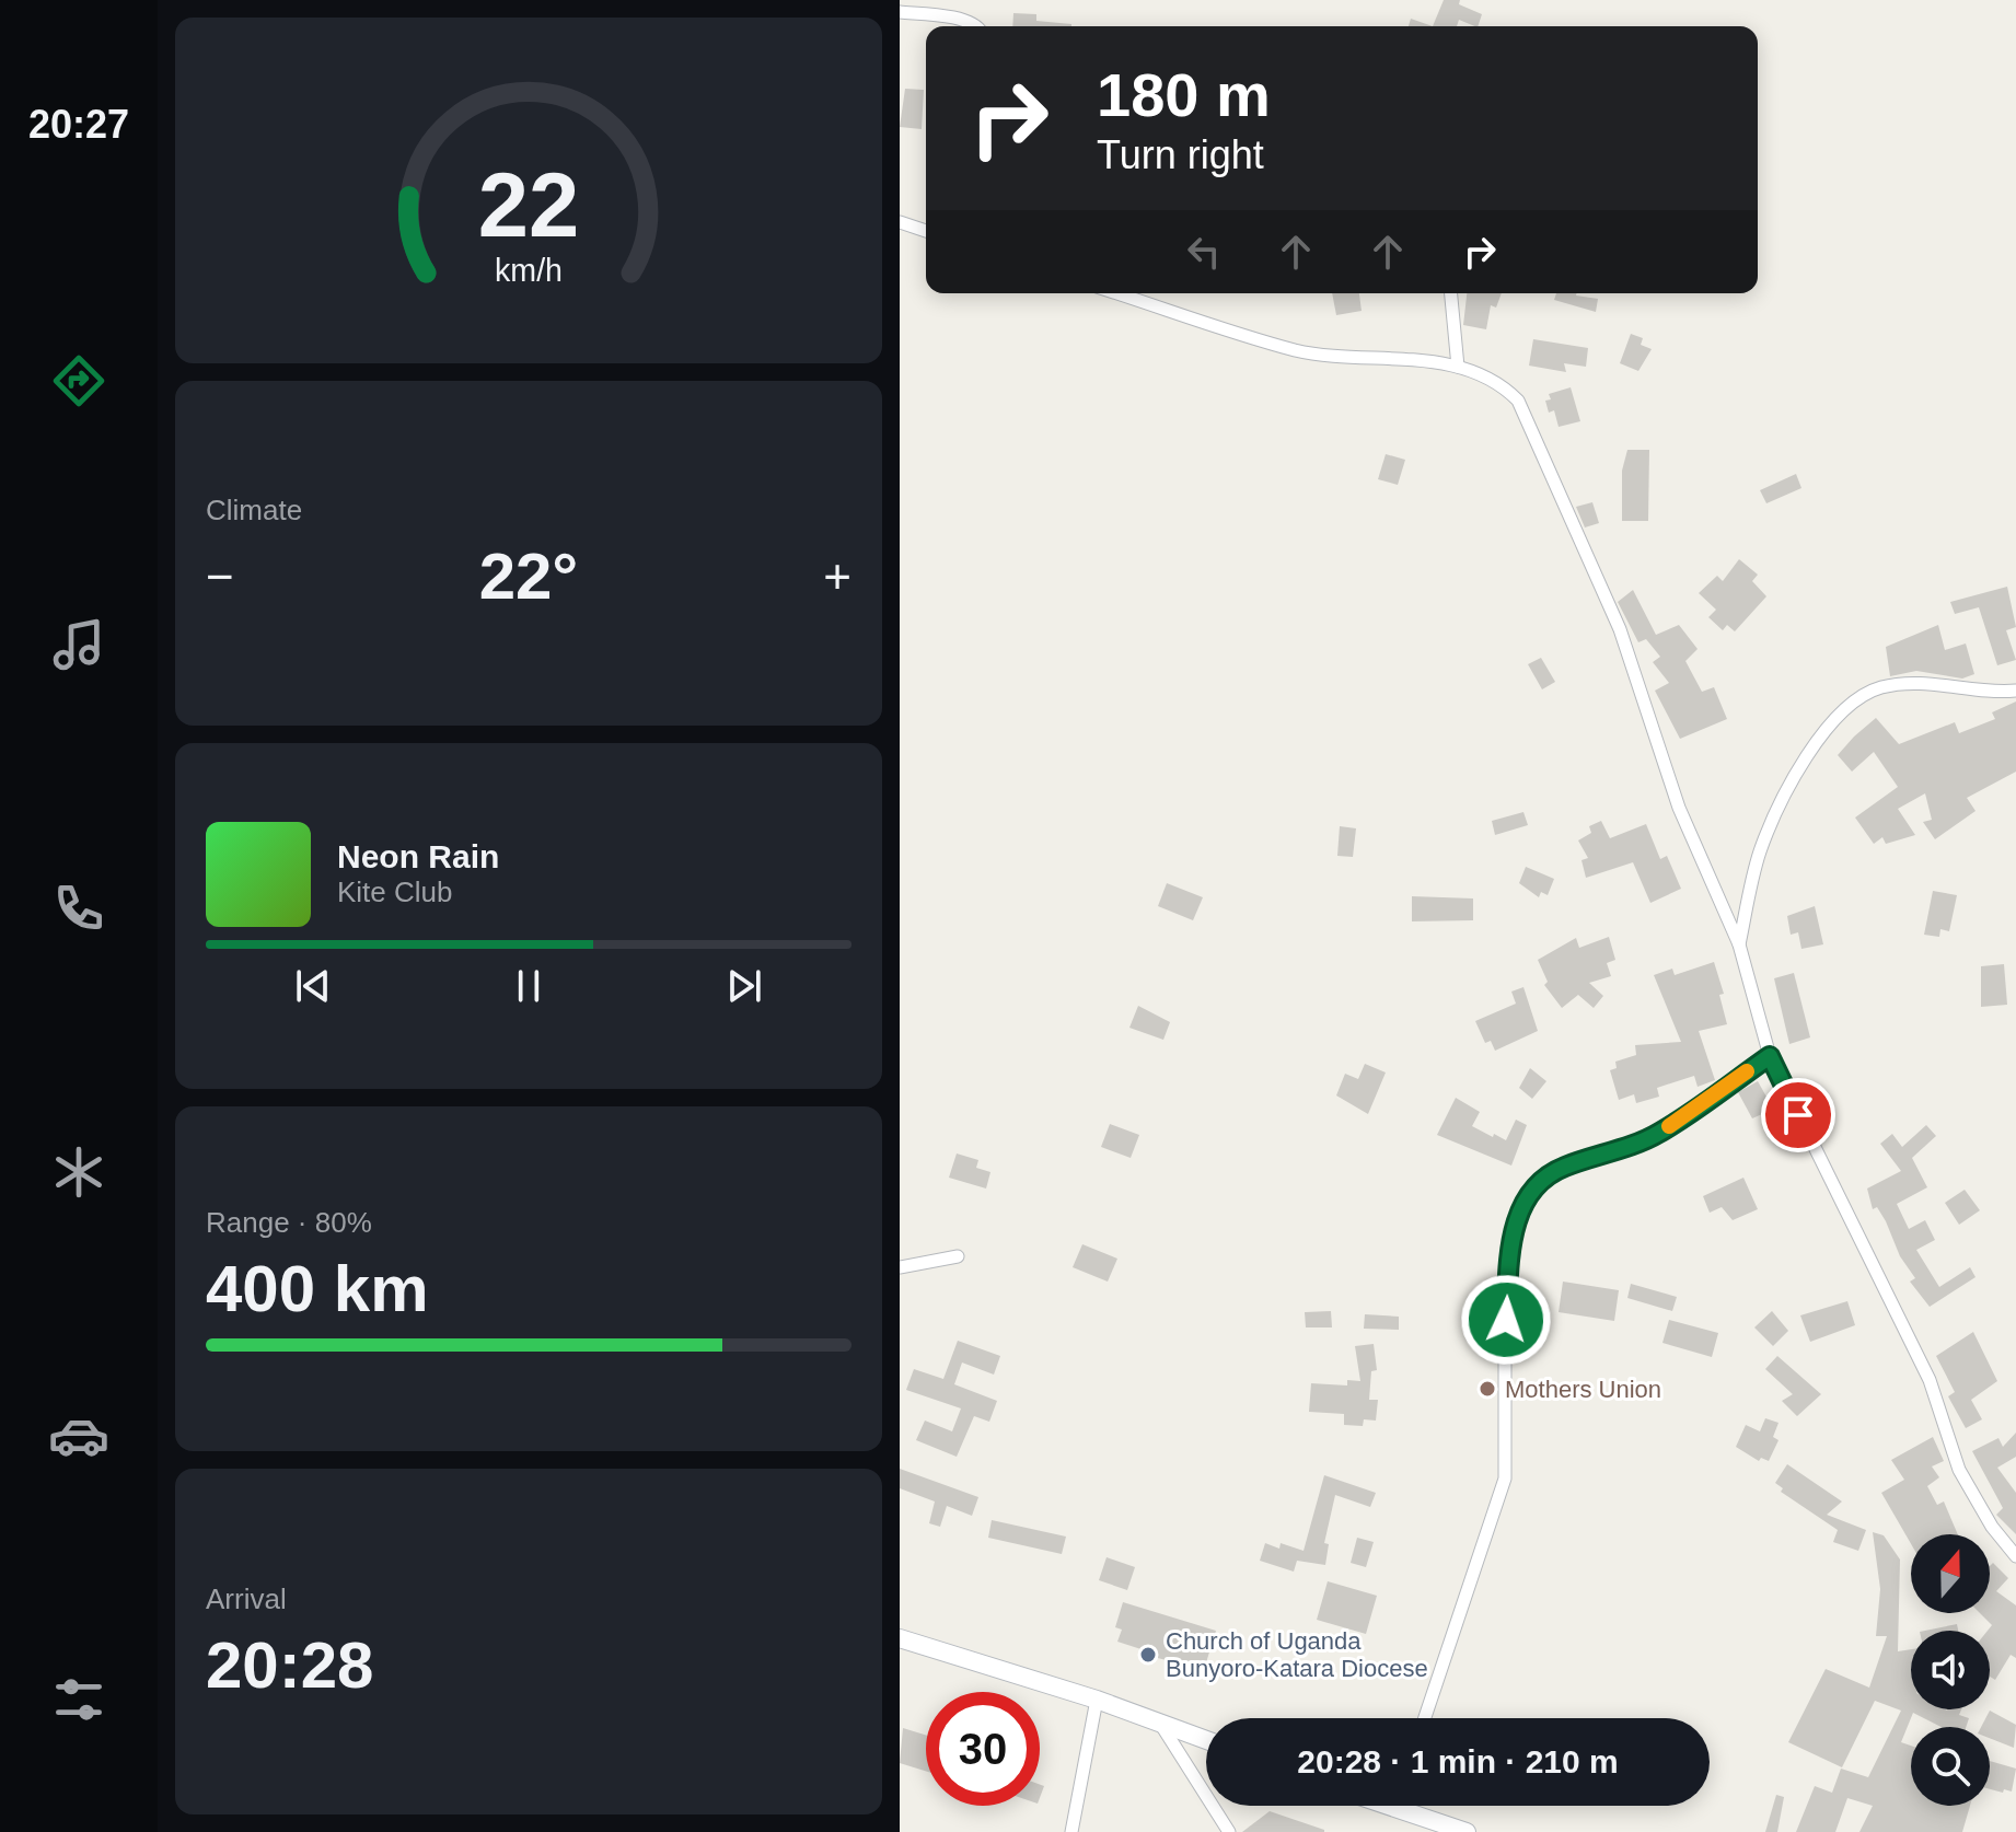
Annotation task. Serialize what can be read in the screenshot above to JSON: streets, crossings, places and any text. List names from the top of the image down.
{
  "places": ["Mothers Union", "Church of Uganda Bunyoro-Katara Diocese"],
  "north": "top",
  "page": {
    "tabs": "20:27",
    "turn": ["180 m", "Turn right"],
    "tile": [
      "Climate",
      ["Range · 80%", "400 km"],
      ["Arrival", "20:28"]
    ],
    "heat": ["−", "22°", "+"],
    "song": ["Neon Rain", "Kite Club"],
    "limit": "30",
    "trip": "20:28 · 1 min · 210 m",
    "gauge": ["22", "km/h"]
  }
}
